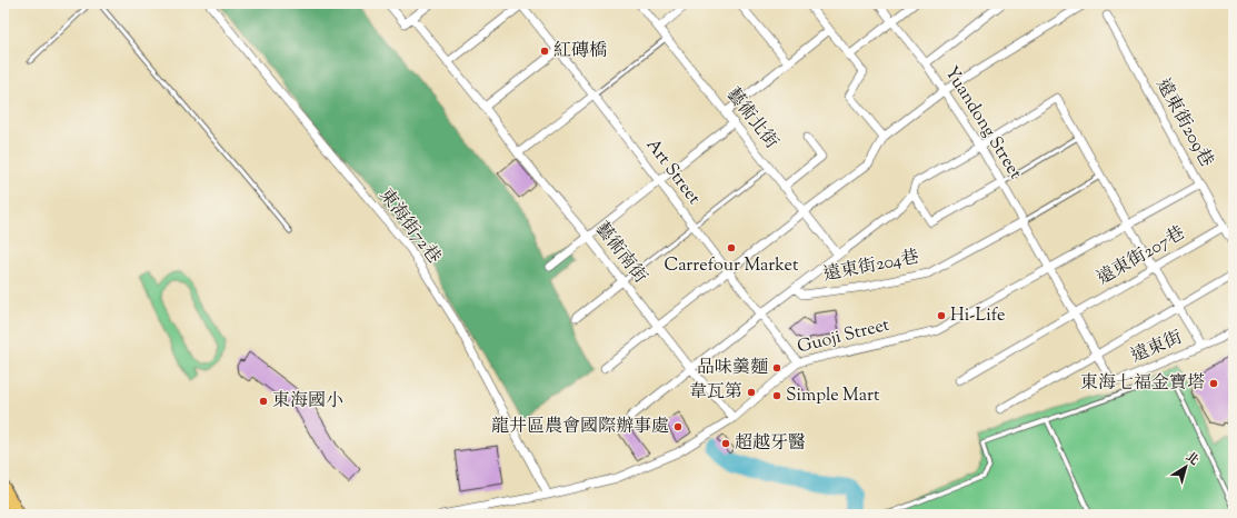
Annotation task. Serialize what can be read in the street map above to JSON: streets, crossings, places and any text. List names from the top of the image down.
{
  "streets": {
    "street": [
      "藝術北街",
      "Yuandong Street",
      "遠東街209巷",
      "Art Street",
      "東海街72巷",
      "藝術南街",
      "遠東街207巷",
      "遠東街204巷",
      "Guoji Street",
      "遠東街"
    ]
  },
  "crossings": [
    ["Yuandong Street", "遠東街204巷"],
    ["Yuandong Street", "Guoji Street"],
    ["Yuandong Street", "遠東街"],
    ["遠東街209巷", "遠東街207巷"],
    ["遠東街209巷", "Guoji Street"],
    ["Art Street", "Guoji Street"],
    ["東海街72巷", "Guoji Street"],
    ["藝術南街", "Guoji Street"],
    ["遠東街207巷", "遠東街"],
    ["Guoji Street", "遠東街"]
  ],
  "places": [
    "紅磚橋",
    "Carrefour Market",
    "Hi-Life",
    "品味羹麵",
    "東海七福金寶塔",
    "韋瓦第",
    "Simple Mart",
    "東海國小",
    "龍井區農會國際辦事處",
    "超越牙醫"
  ],
  "north": "top right"
}
